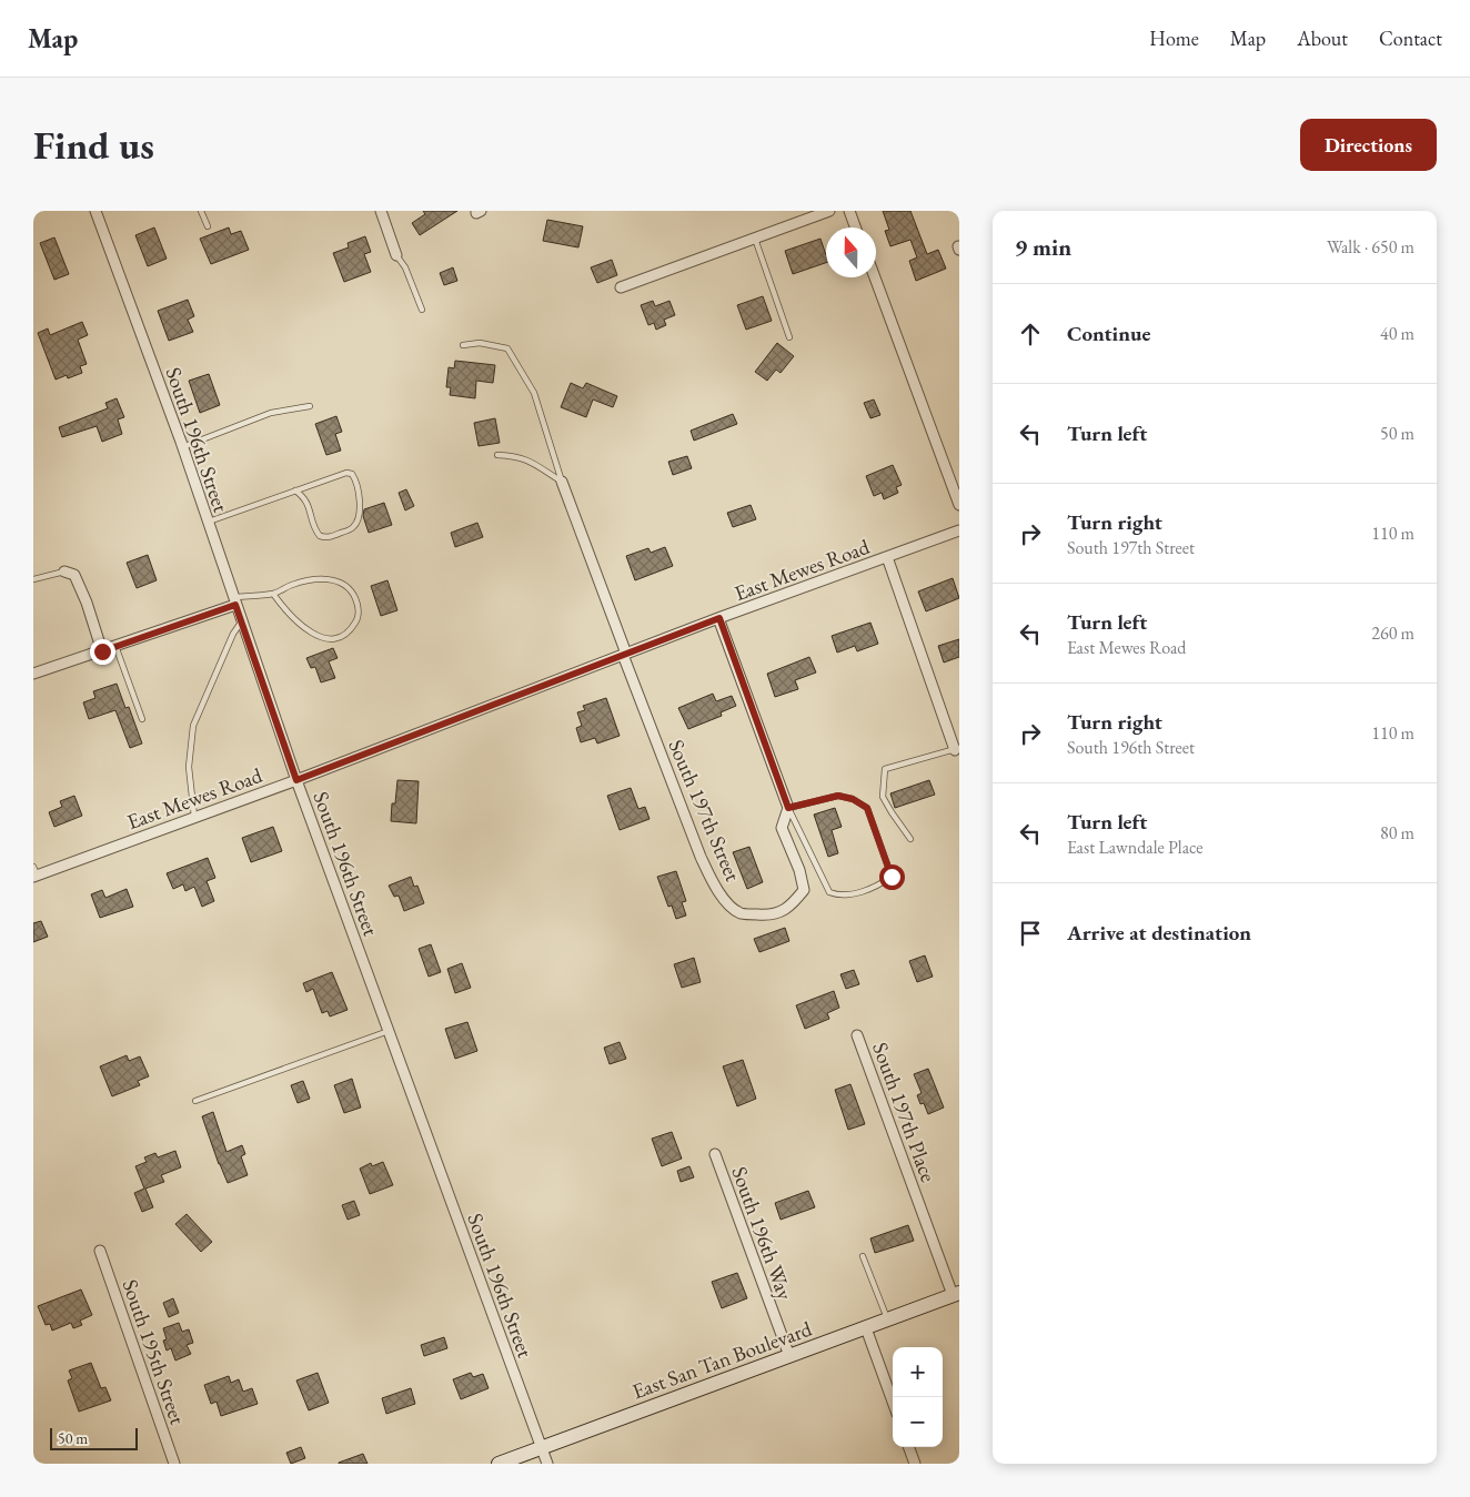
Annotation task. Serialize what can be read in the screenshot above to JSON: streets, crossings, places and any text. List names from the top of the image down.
{
  "streets": {
    "street": [
      "South 196th Street",
      "East Mewes Road",
      "South 197th Street",
      "South 197th Place",
      "South 196th Way",
      "South 195th Street",
      "East San Tan Boulevard"
    ]
  },
  "crossings": [
    ["South 196th Street", "East Mewes Road"],
    ["South 196th Street", "East San Tan Boulevard"],
    ["East Mewes Road", "South 197th Street"],
    ["South 197th Place", "East San Tan Boulevard"],
    ["South 196th Way", "East San Tan Boulevard"]
  ],
  "scale_bar": "50 m",
  "north": "top",
  "page": {
    "header": "Map",
    "nav": [
      "Home",
      "Map",
      "About",
      "Contact"
    ],
    "buttons": "Directions",
    "title": "Find us",
    "heading": ["9 min", "Walk · 650 m"],
    "list": [
      ["Continue", "40 m"],
      ["Turn left", "50 m"],
      ["Turn right", "South 197th Street", "110 m"],
      ["Turn left", "East Mewes Road", "260 m"],
      ["Turn right", "South 196th Street", "110 m"],
      ["Turn left", "East Lawndale Place", "80 m"],
      "Arrive at destination"
    ],
    "map_buttons": ["+", "−"],
    "scale": "50 m"
  }
}
